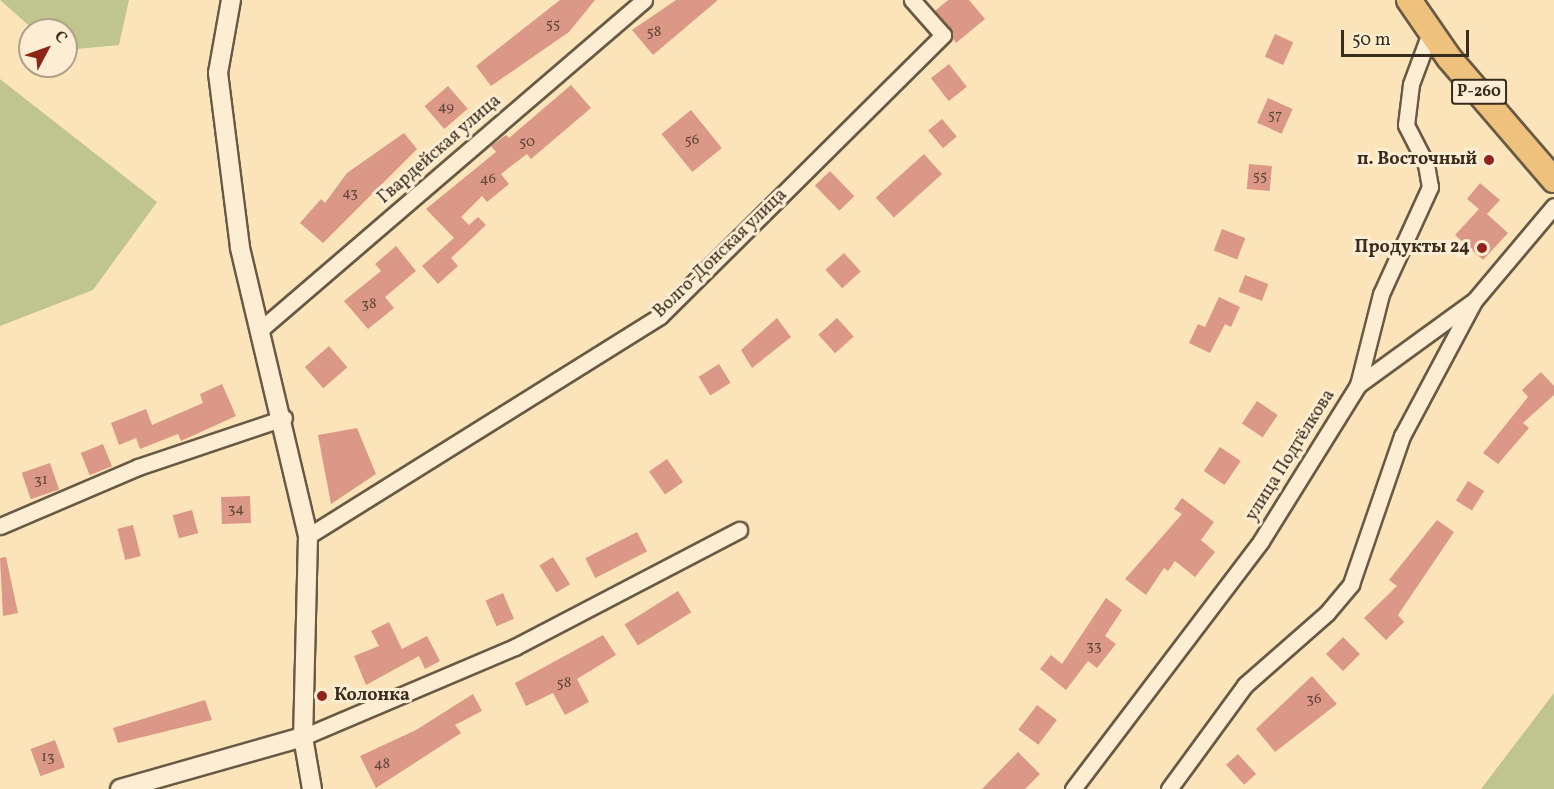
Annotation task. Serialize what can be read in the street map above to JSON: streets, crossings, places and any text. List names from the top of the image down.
{
  "streets": {
    "highway": ["Р-260"],
    "street": ["Гвардейская улица", "Волго-Донская улица", "улица Подтёлкова"]
  },
  "crossings": [
    ["Р-260", "улица Подтёлкова"]
  ],
  "places": ["п. Восточный", "Продукты 24", "Колонка"],
  "house_numbers": [
    "55",
    "58",
    "49",
    "57",
    "56",
    "50",
    "55",
    "46",
    "43",
    "38",
    "31",
    "34",
    "33",
    "58",
    "36",
    "13",
    "48"
  ],
  "scale_bar": "50 m",
  "north": "top right"
}
